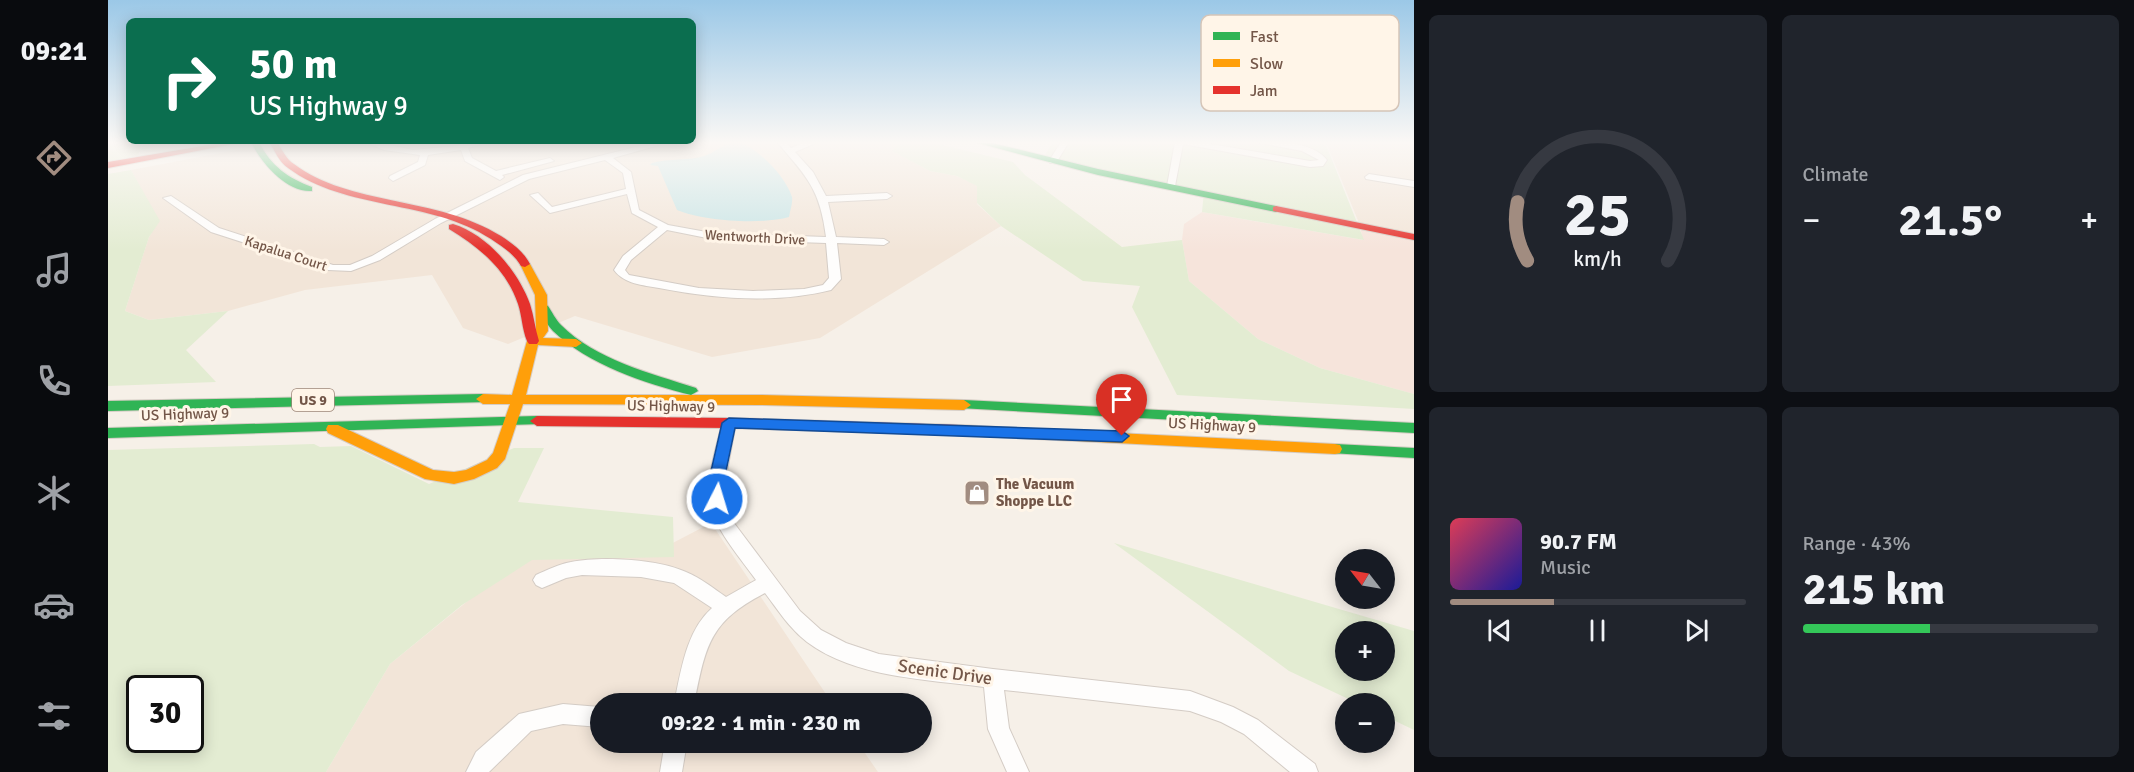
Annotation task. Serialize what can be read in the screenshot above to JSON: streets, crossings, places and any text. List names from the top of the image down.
{
  "streets": {
    "main road": ["US 9", "US Highway 9"],
    "street": ["Wentworth Drive", "Kapalua Court", "Scenic Drive"]
  },
  "crossings": [
    ["US Highway 9", "Scenic Drive"]
  ],
  "places": {
    "shop": ["The Vacuum Shoppe LLC"]
  },
  "legend": ["Fast", "Slow", "Jam"],
  "north": "top left",
  "page": {
    "tabs": "09:21",
    "tile": [
      "Climate",
      ["Range · 43%", "215 km"]
    ],
    "turn": ["50 m", "US Highway 9"],
    "heat": ["−", "21.5°", "+"],
    "song": ["90.7 FM", "Music"],
    "map_buttons": ["+", "−"],
    "limit": "30",
    "trip": "09:22 · 1 min · 230 m",
    "gauge": ["25", "km/h"]
  }
}
